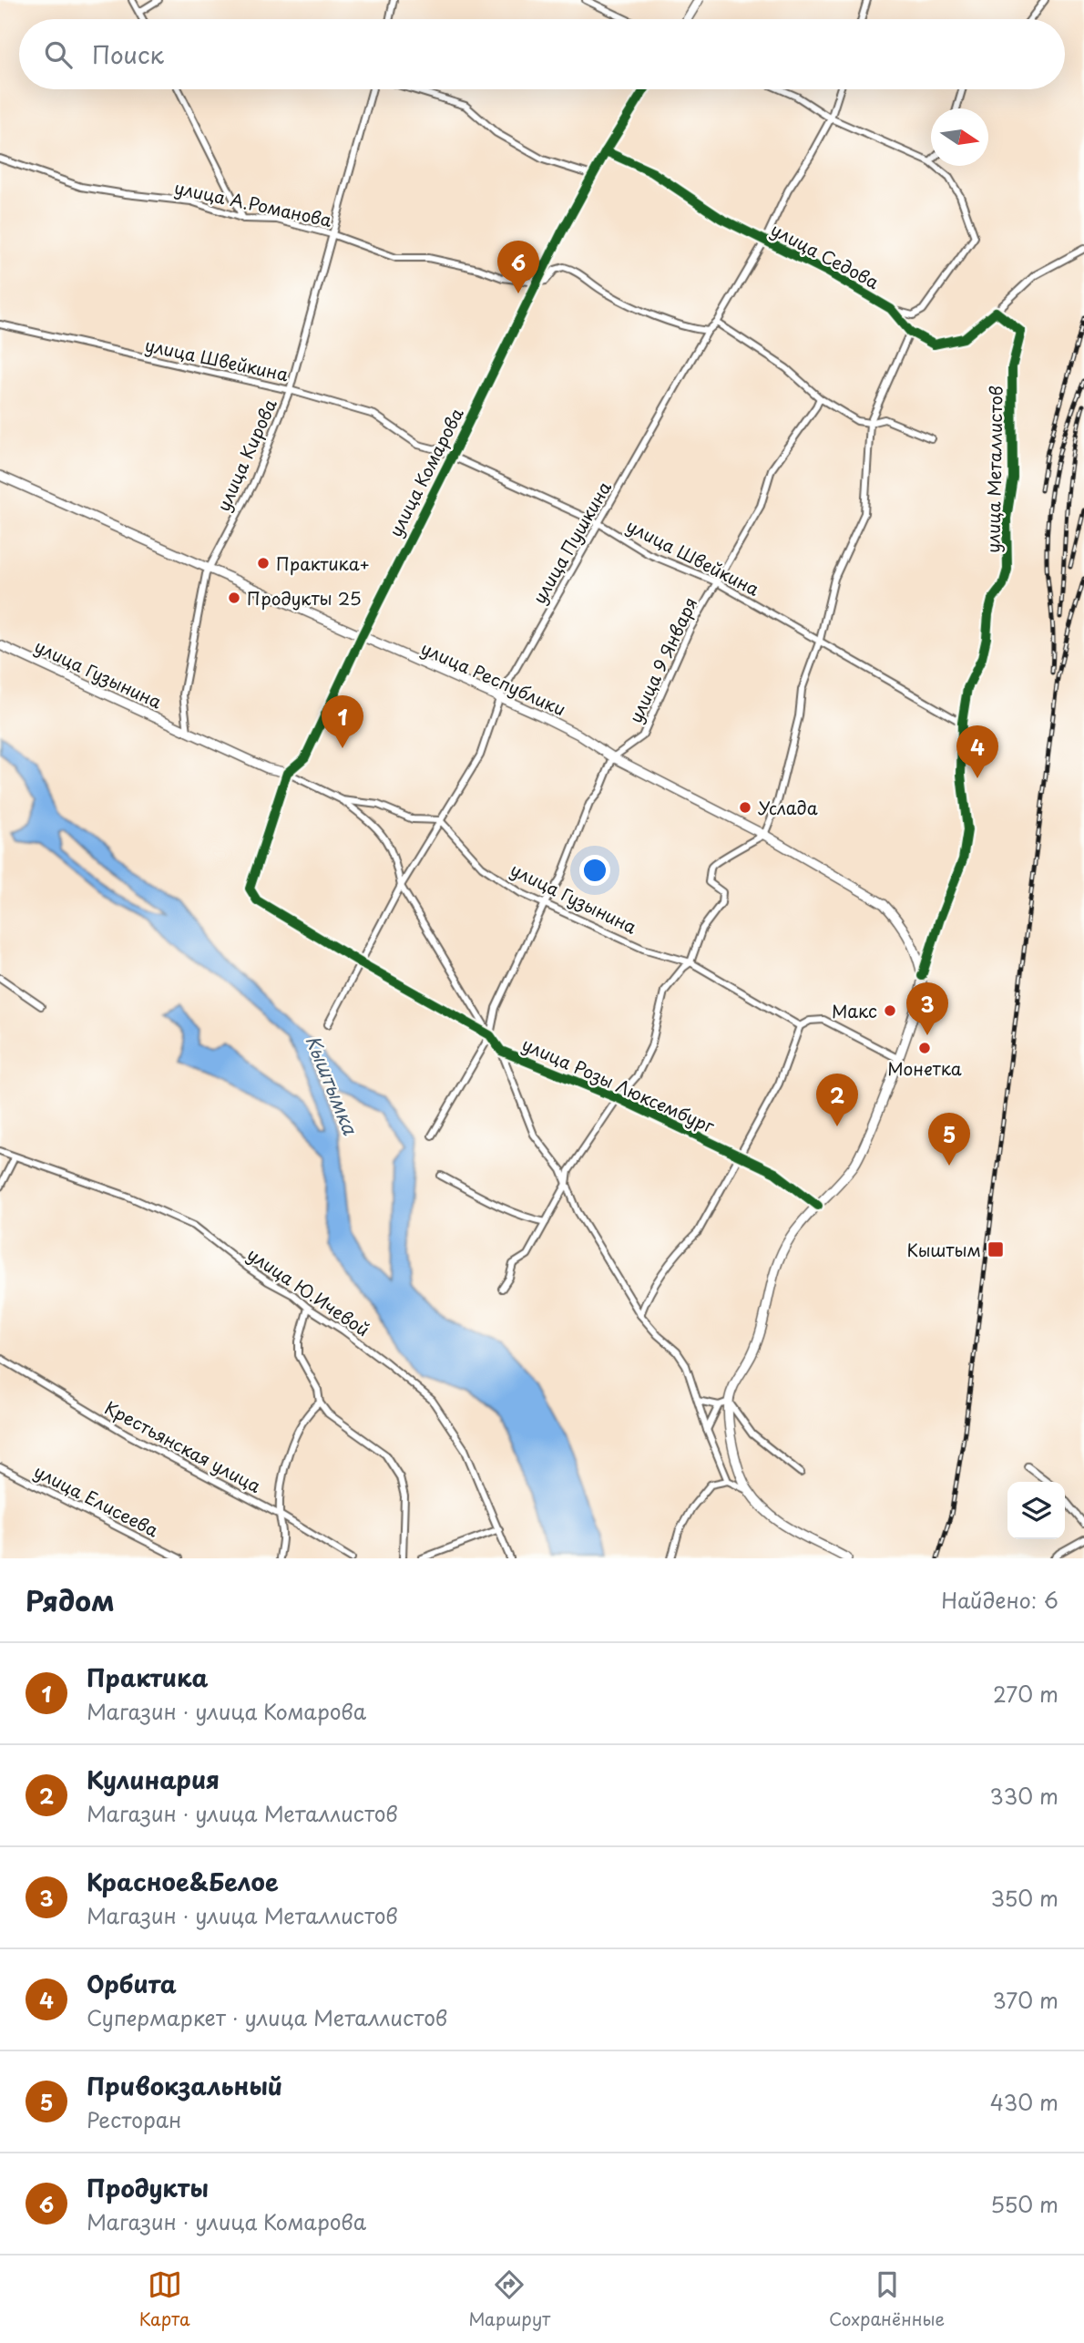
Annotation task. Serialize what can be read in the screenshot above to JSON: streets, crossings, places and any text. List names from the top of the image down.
{
  "streets": {
    "main road": [
      "улица Металлистов",
      "улица Комарова",
      "улица Гузынина",
      "улица Республики"
    ],
    "street": [
      "улица А.Романова",
      "улица Седова",
      "улица Швейкина",
      "улица Кирова",
      "улица Пушкина",
      "улица 9 Января",
      "улица Розы Люксембург",
      "улица Ю.Ичевой",
      "Крестьянская улица",
      "улица Елисеева"
    ]
  },
  "crossings": [
    ["улица А.Романова", "улица Кирова"],
    ["улица А.Романова", "улица Комарова"],
    ["улица Седова", "улица Металлистов"],
    ["улица Седова", "улица Комарова"],
    ["улица Седова", "улица Пушкина"],
    ["улица Швейкина", "улица Кирова"],
    ["улица Швейкина", "улица Металлистов"],
    ["улица Швейкина", "улица Комарова"],
    ["улица Швейкина", "улица Пушкина"],
    ["улица Швейкина", "улица 9 Января"],
    ["улица Кирова", "улица Гузынина"],
    ["улица Кирова", "улица Республики"],
    ["улица Металлистов", "улица Республики"],
    ["улица Металлистов", "улица Розы Люксембург"],
    ["улица Комарова", "улица Гузынина"],
    ["улица Комарова", "улица Республики"],
    ["улица Комарова", "улица Розы Люксембург"],
    ["улица Пушкина", "улица Гузынина"],
    ["улица Пушкина", "улица Республики"],
    ["улица Пушкина", "улица Розы Люксембург"],
    ["улица 9 Января", "улица Республики"]
  ],
  "water": ["Кыштымка"],
  "places": {
    "other": [
      "Практика+",
      "Продукты 25",
      "Услада",
      "Макс",
      "Монетка"
    ],
    "transit": ["Кыштым"]
  },
  "north": "right",
  "page": {
    "search": "Поиск",
    "pins": [
      "6",
      "1",
      "4",
      "3",
      "2",
      "5"
    ],
    "heading": ["Рядом", "Найдено: 6"],
    "list": [
      {
        "mark": "1",
        "name": "Практика",
        "note": "Магазин · улица Комарова",
        "value": "270 m"
      },
      {
        "mark": "2",
        "name": "Кулинария",
        "note": "Магазин · улица Металлистов",
        "value": "330 m"
      },
      {
        "mark": "3",
        "name": "Красное&Белое",
        "note": "Магазин · улица Металлистов",
        "value": "350 m"
      },
      {
        "mark": "4",
        "name": "Орбита",
        "note": "Супермаркет · улица Металлистов",
        "value": "370 m"
      },
      {
        "mark": "5",
        "name": "Привокзальный",
        "note": "Ресторан",
        "value": "430 m"
      },
      {
        "mark": "6",
        "name": "Продукты",
        "note": "Магазин · улица Комарова",
        "value": "550 m"
      }
    ],
    "nav": ["Карта", "Маршрут", "Сохранённые"]
  }
}
